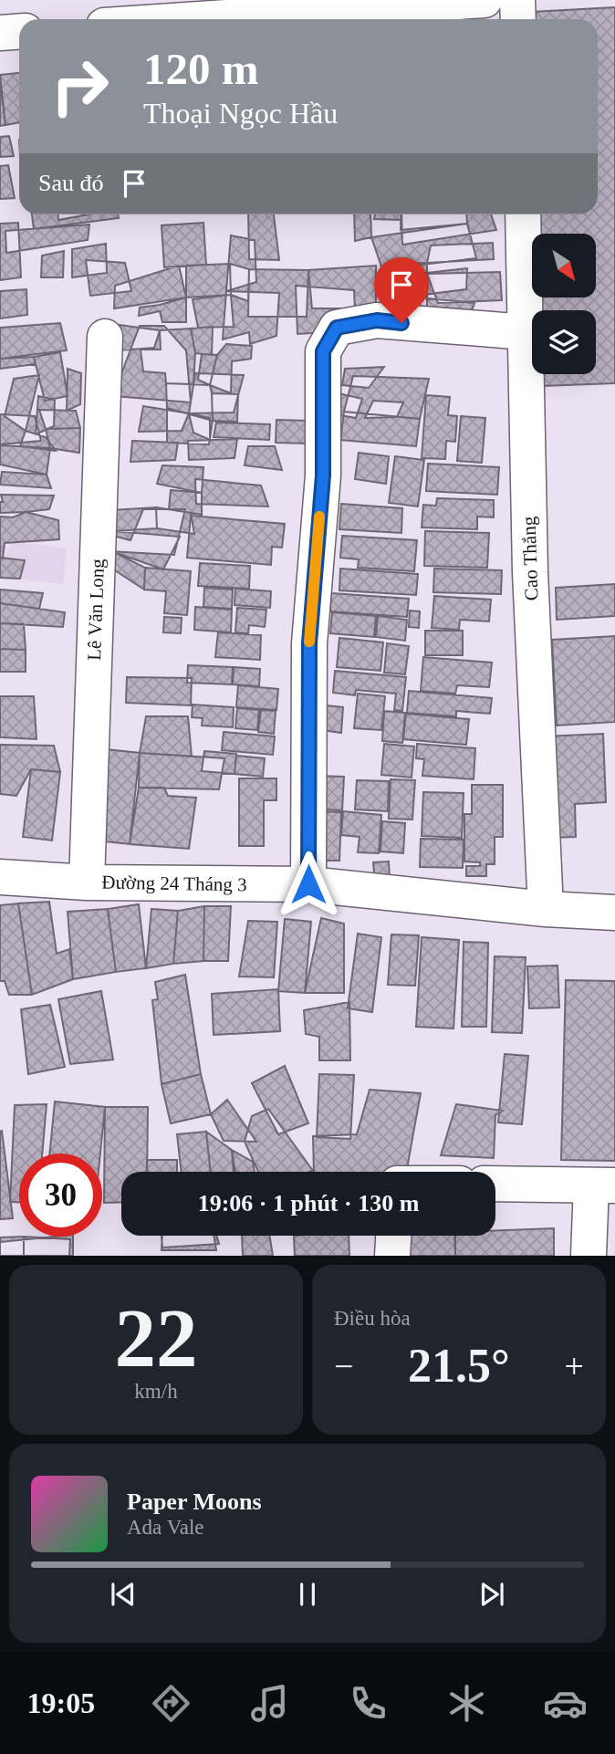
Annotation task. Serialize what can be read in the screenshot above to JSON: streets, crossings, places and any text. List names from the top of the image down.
{
  "streets": {
    "street": ["Cao Thắng", "Lê Văn Long", "Đường 24 Tháng 3"]
  },
  "crossings": [
    ["Cao Thắng", "Đường 24 Tháng 3"],
    ["Lê Văn Long", "Đường 24 Tháng 3"]
  ],
  "north": "bottom right",
  "page": {
    "turn": ["120 m", "Thoại Ngọc Hầu"],
    "then": "Sau đó",
    "limit": "30",
    "trip": "19:06 · 1 phút · 130 m",
    "tile": [
      ["22", "km/h"],
      "Điều hòa"
    ],
    "heat": ["−", "21.5°", "+"],
    "song": ["Paper Moons", "Ada Vale"],
    "tabs": "19:05"
  }
}
